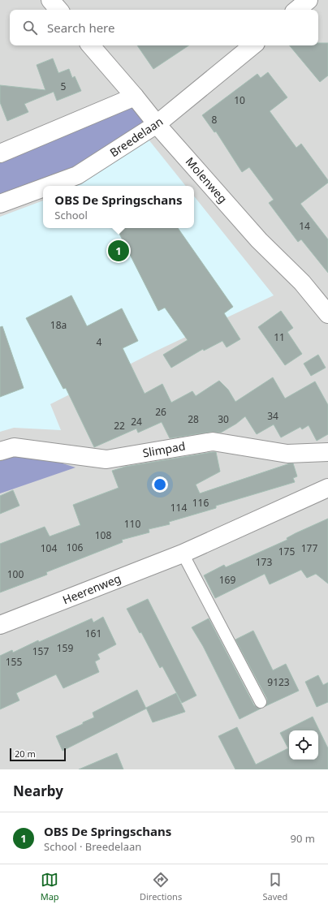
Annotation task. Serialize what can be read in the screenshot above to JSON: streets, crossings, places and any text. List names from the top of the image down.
{
  "streets": {
    "street": [
      "Breedelaan",
      "Molenweg",
      "Slimpad",
      "Heerenweg"
    ]
  },
  "crossings": [
    ["Breedelaan", "Molenweg"]
  ],
  "house_numbers": [
    "5",
    "10",
    "8",
    "14",
    "18a",
    "11",
    "4",
    "26",
    "34",
    "28",
    "30",
    "24",
    "22",
    "116",
    "114",
    "110",
    "108",
    "106",
    "104",
    "177",
    "175",
    "173",
    "100",
    "169",
    "161",
    "159",
    "157",
    "155",
    "9123"
  ],
  "scale_bar": "20 m",
  "page": {
    "search": "Search here",
    "popup": ["OBS De Springschans", "School"],
    "pins": "1",
    "scale": "20 m",
    "heading": "Nearby",
    "list": [
      {
        "mark": "1",
        "name": "OBS De Springschans",
        "note": "School · Breedelaan",
        "value": "90 m"
      }
    ],
    "nav": ["Map", "Directions", "Saved"]
  }
}
